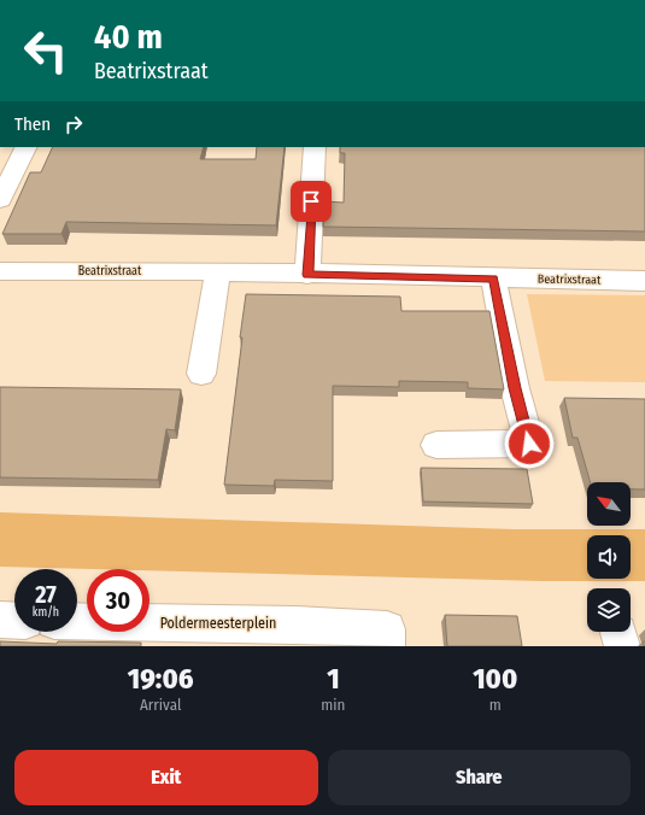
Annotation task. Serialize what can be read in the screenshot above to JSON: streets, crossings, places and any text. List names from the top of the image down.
{
  "streets": {
    "street": ["Beatrixstraat", "Poldermeesterplein"]
  },
  "north": "top left",
  "page": {
    "turn": ["40 m", "Beatrixstraat"],
    "then": "Then",
    "speed": "27 km/h",
    "limit": "30",
    "eta": [
      "19:06",
      "Arrival",
      "1",
      "min",
      "100",
      "m"
    ],
    "buttons": ["Exit", "Share"]
  }
}
